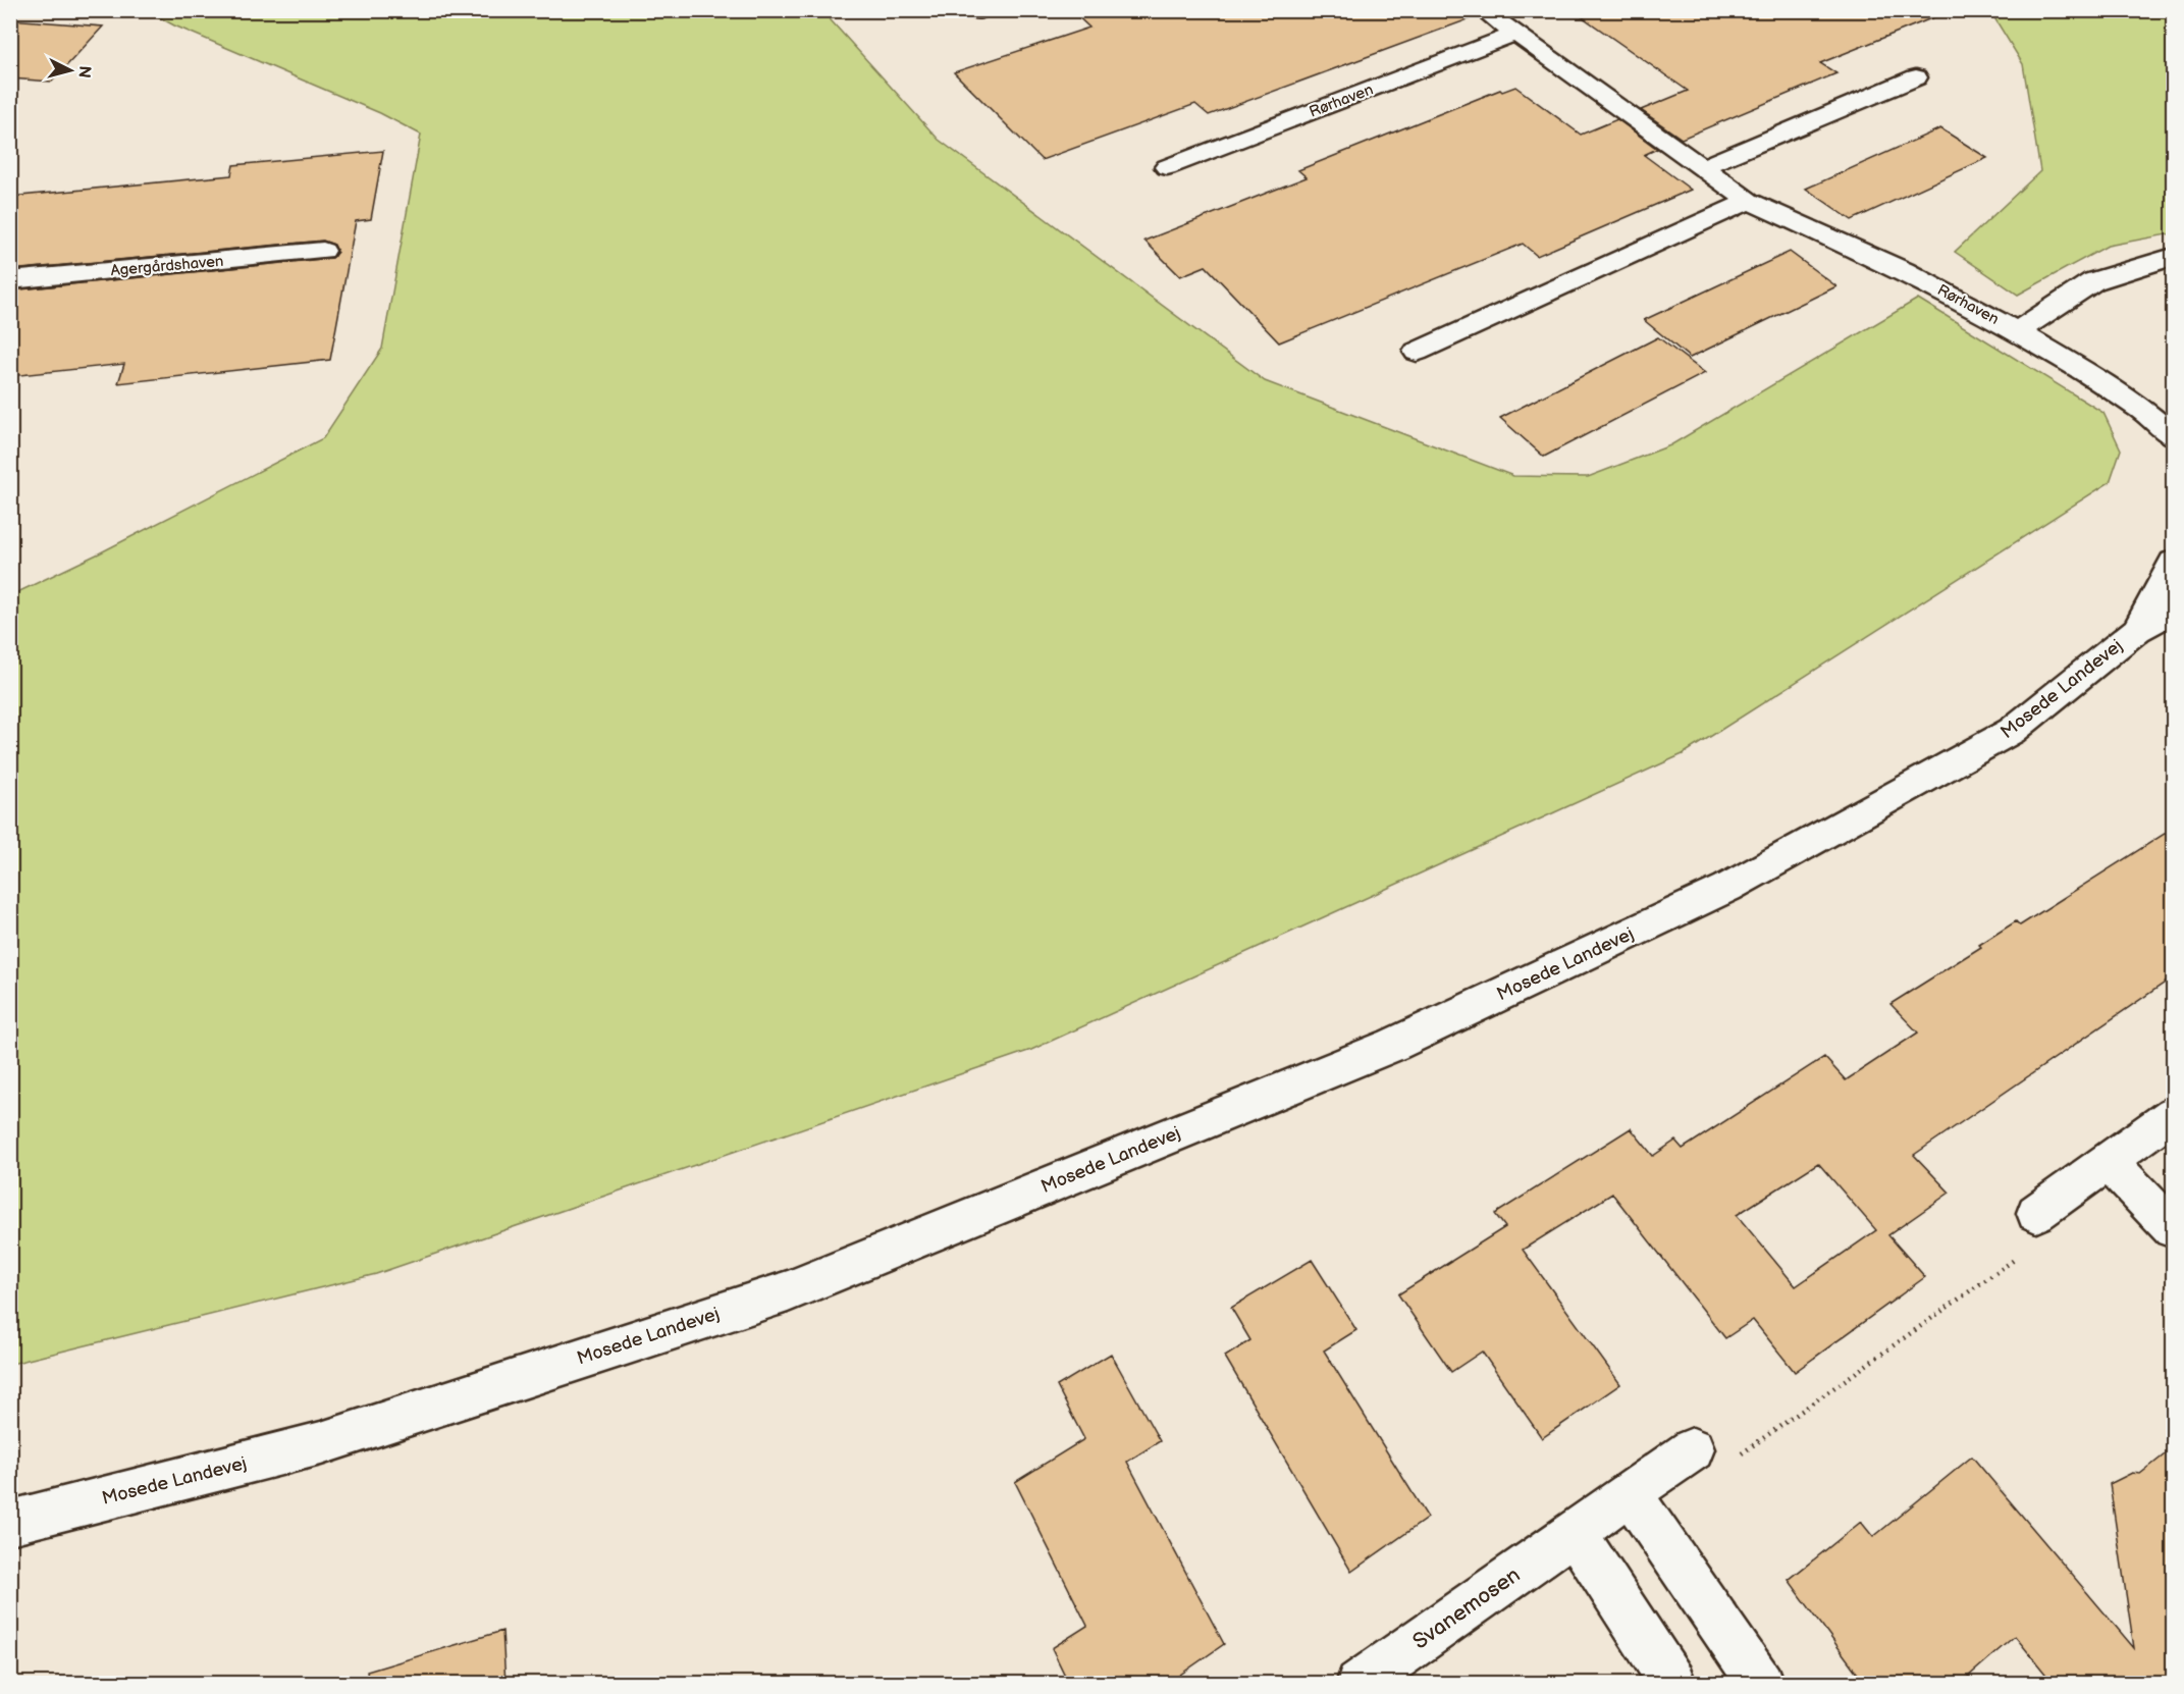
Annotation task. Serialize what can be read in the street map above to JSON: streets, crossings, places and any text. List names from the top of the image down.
{
  "streets": {
    "street": [
      "Rørhaven",
      "Agergårdshaven",
      "Mosede Landevej",
      "Svanemosen"
    ]
  },
  "north": "right"
}
